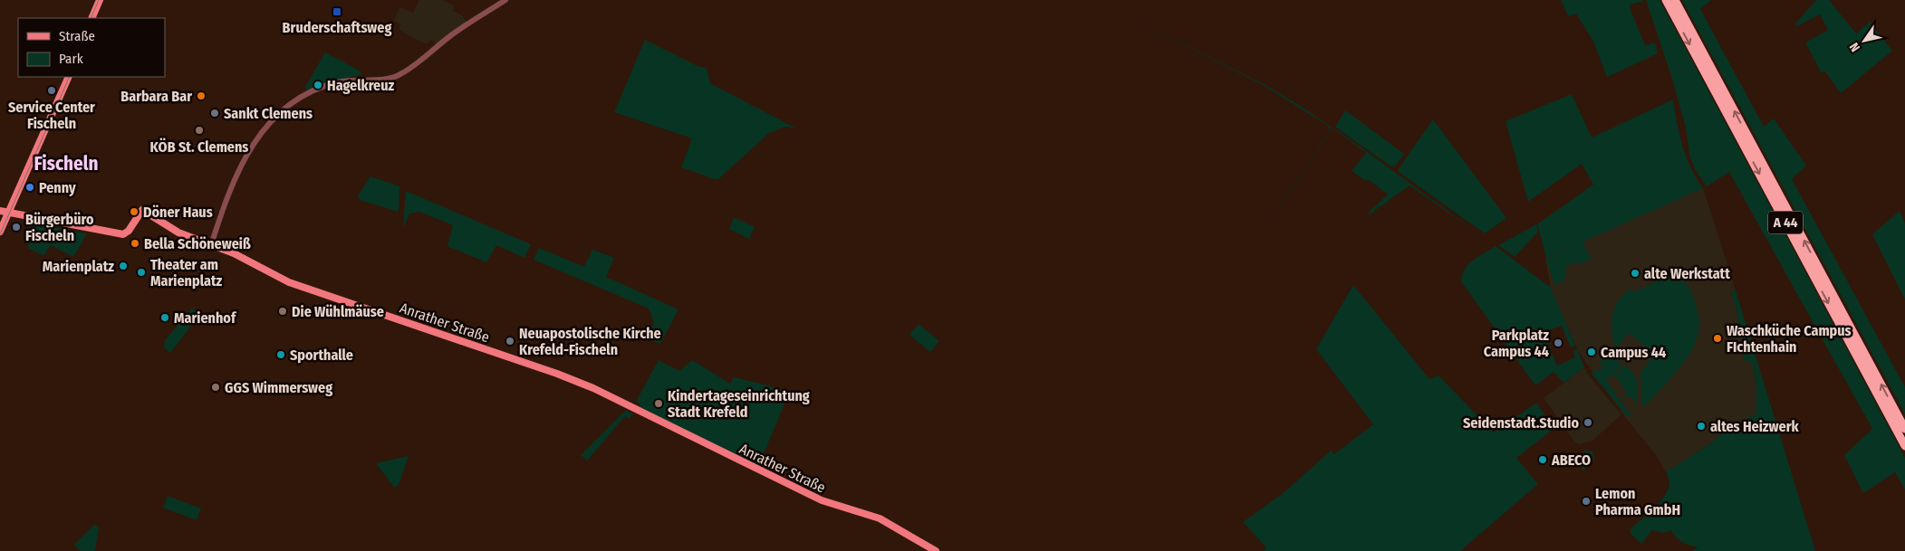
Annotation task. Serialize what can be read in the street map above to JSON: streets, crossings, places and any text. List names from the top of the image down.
{
  "streets": {
    "highway": ["A 44"],
    "main road": ["Anrather Straße"]
  },
  "districts": ["Fischeln"],
  "places": {
    "transit": ["Bruderschaftsweg"],
    "other": [
      "Hagelkreuz",
      "Service Center Fischeln",
      "Barbara Bar",
      "Sankt Clemens",
      "KÖB St. Clemens",
      "Penny",
      "Döner Haus",
      "Bürgerbüro Fischeln",
      "Bella Schöneweiß",
      "Marienplatz",
      "Theater am Marienplatz",
      "alte Werkstatt",
      "Die Wühlmäuse",
      "Marienhof",
      "Waschküche Campus FIchtenhain",
      "Neuapostolische Kirche Krefeld-Fischeln",
      "Parkplatz Campus 44",
      "Campus 44",
      "Sporthalle",
      "GGS Wimmersweg",
      "Kindertageseinrichtung Stadt Krefeld",
      "Seidenstadt.Studio",
      "altes Heizwerk",
      "ABECO",
      "Lemon Pharma GmbH"
    ]
  },
  "legend": ["Straße", "Park"],
  "north": "bottom left"
}
